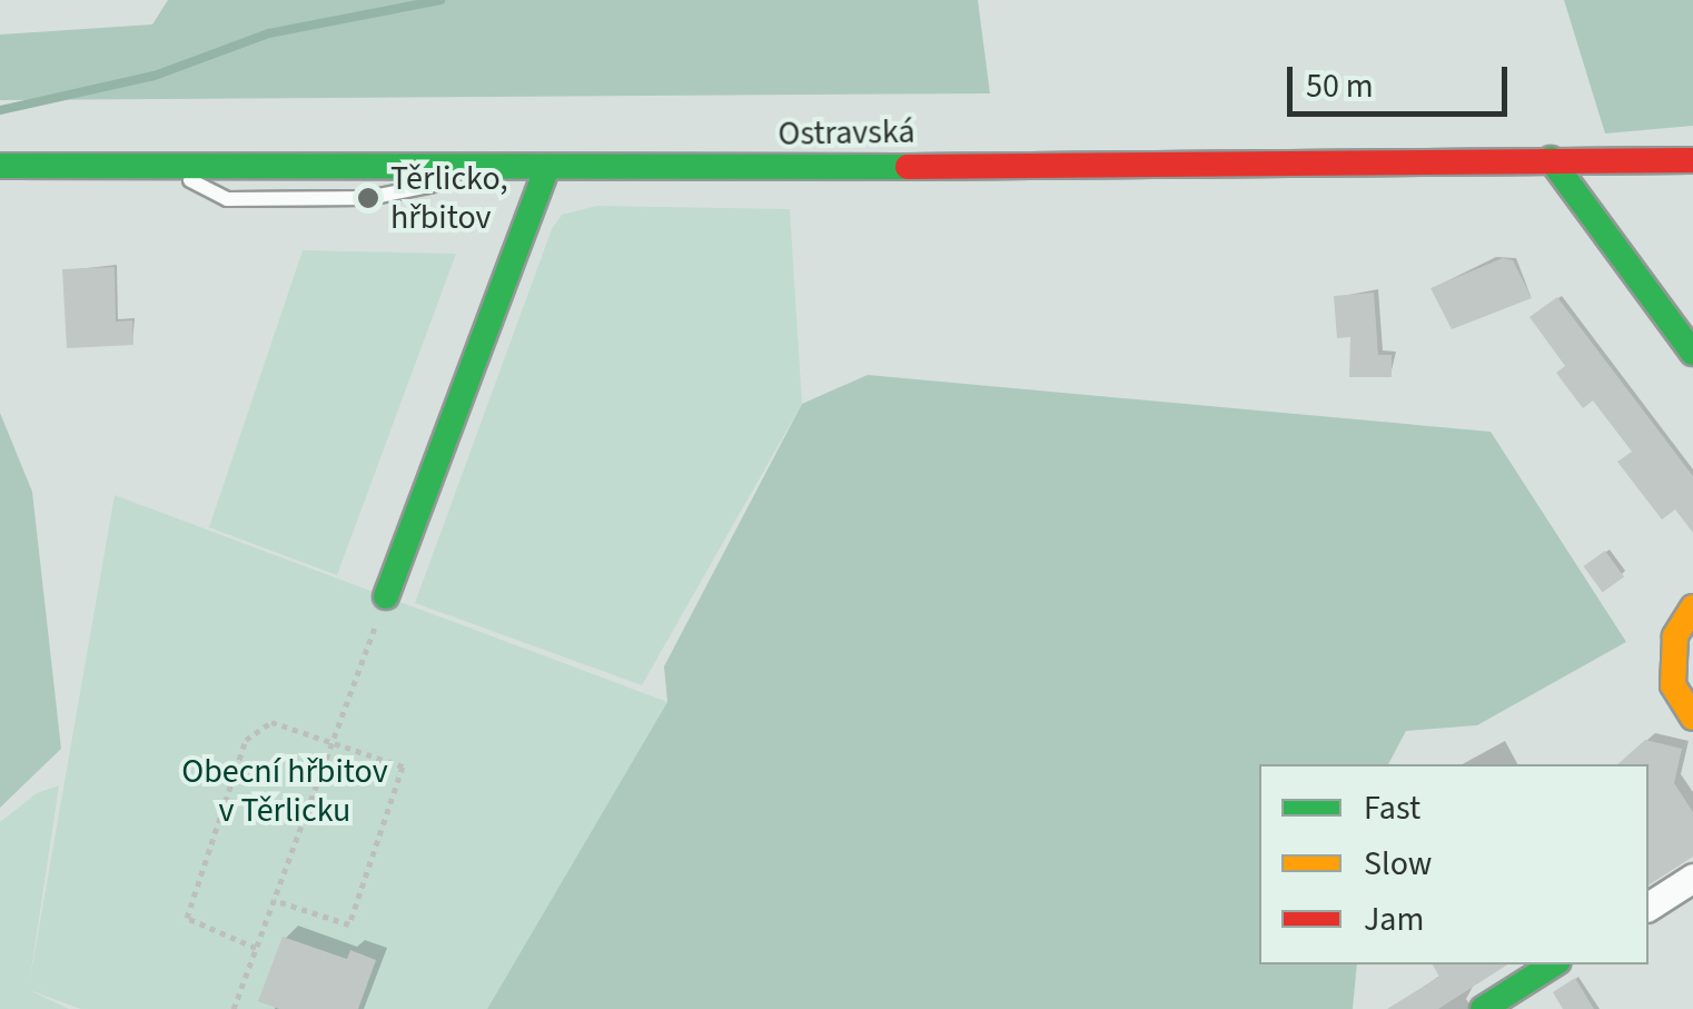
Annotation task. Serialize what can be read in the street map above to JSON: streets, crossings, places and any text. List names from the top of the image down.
{
  "streets": {
    "main road": ["Ostravská"]
  },
  "parks": ["Obecní hřbitov v Těrlicku"],
  "places": ["Těrlicko, hřbitov"],
  "legend": ["Fast", "Slow", "Jam"],
  "scale_bar": "50 m"
}
